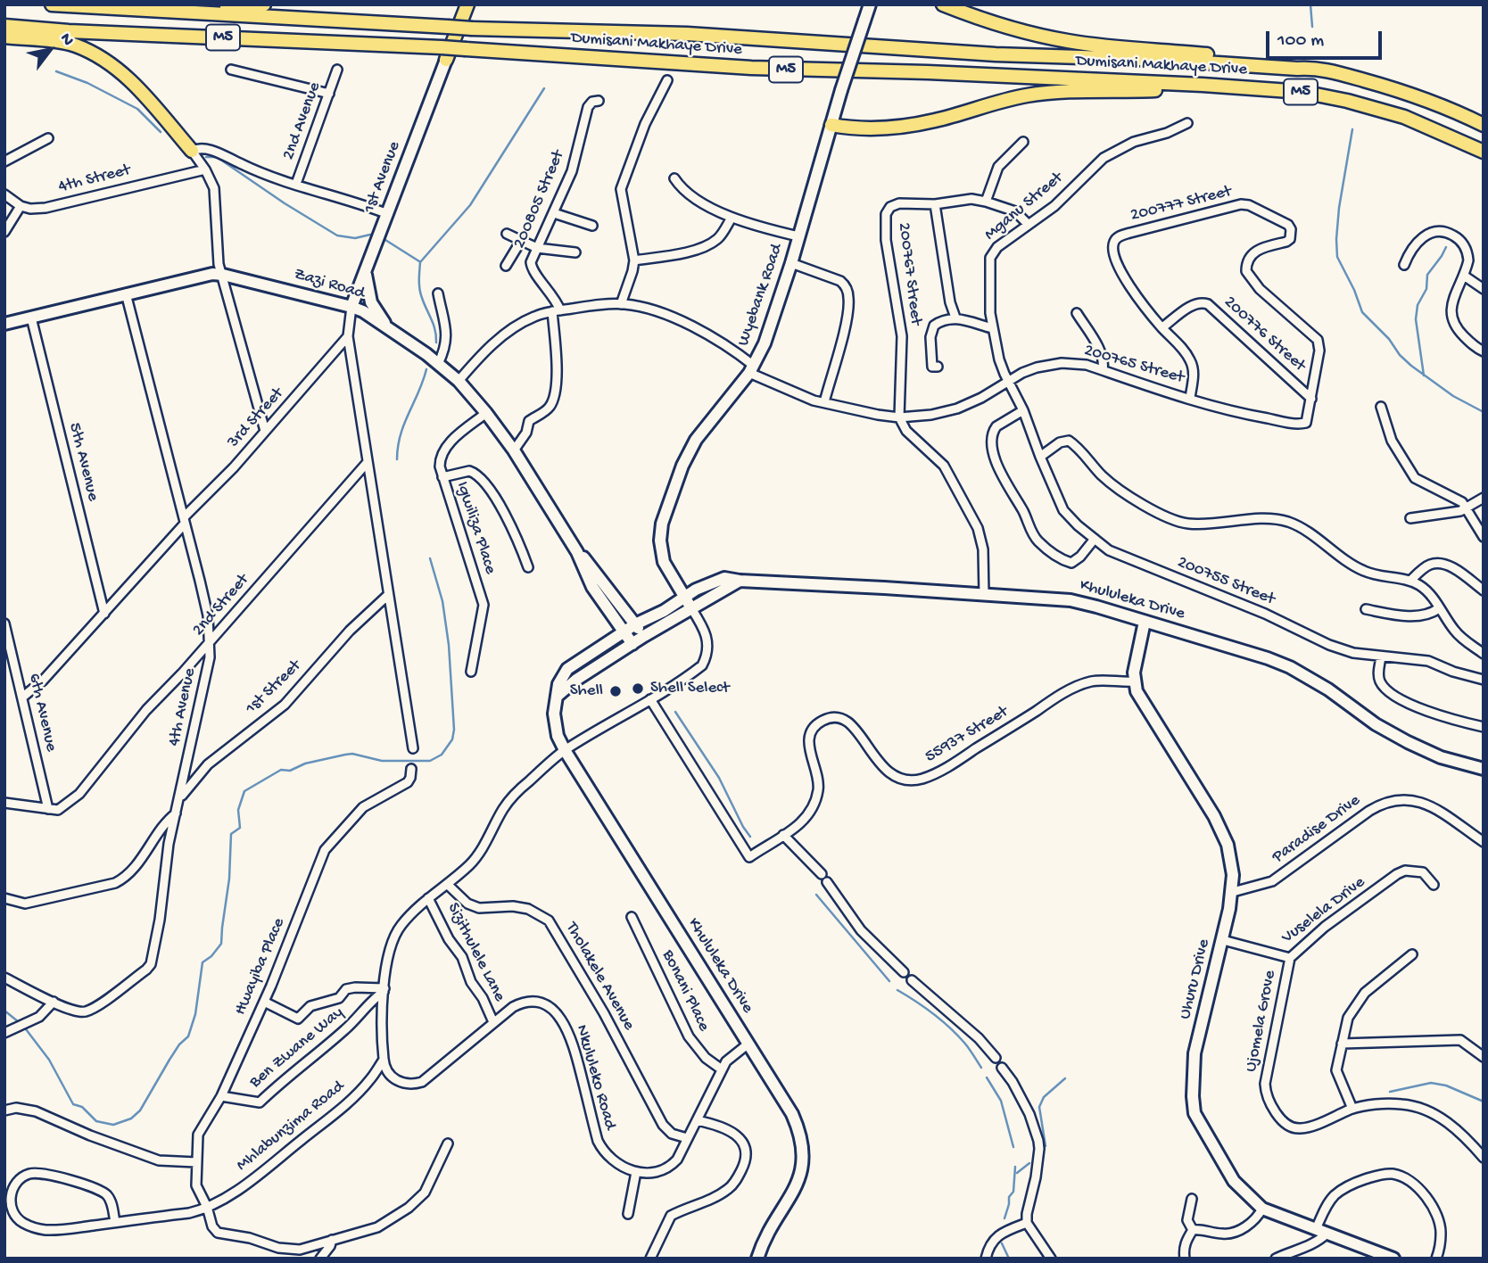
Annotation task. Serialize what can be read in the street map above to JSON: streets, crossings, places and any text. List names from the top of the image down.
{
  "streets": {
    "main road": ["M5", "Dumisani Makhaye Drive"],
    "street": [
      "2nd Avenue",
      "1st Avenue",
      "4th Street",
      "200805 Street",
      "200777 Street",
      "Mganu Street",
      "200767 Street",
      "Zazi Road",
      "Wyebank Road",
      "200776 Street",
      "200765 Street",
      "3rd Street",
      "5th Avenue",
      "Igwiliza Place",
      "200755 Street",
      "Khululeka Drive",
      "2nd Street",
      "1st Street",
      "4th Avenue",
      "6th Avenue",
      "55937 Street",
      "Paradise Drive",
      "Vuselela Drive",
      "Sizithulele Lane",
      "Hwayiba Place",
      "Tholakele Avenue",
      "Uhuru Drive",
      "Bonani Place",
      "Ujomela Grove",
      "Ben Zwane Way",
      "Nkululeko Road",
      "Mhlabunzima Road"
    ]
  },
  "crossings": [
    ["M5", "Dumisani Makhaye Drive"],
    ["Dumisani Makhaye Drive", "1st Avenue"],
    ["1st Avenue", "Zazi Road"],
    ["200805 Street", "200765 Street"],
    ["200777 Street", "200776 Street"],
    ["200777 Street", "200765 Street"],
    ["Mganu Street", "200767 Street"],
    ["Mganu Street", "200765 Street"],
    ["Mganu Street", "200755 Street"],
    ["200767 Street", "200765 Street"],
    ["Zazi Road", "200765 Street"],
    ["Zazi Road", "5th Avenue"],
    ["Zazi Road", "Igwiliza Place"],
    ["Zazi Road", "Khululeka Drive"],
    ["Zazi Road", "4th Avenue"],
    ["Wyebank Road", "200765 Street"],
    ["Wyebank Road", "Khululeka Drive"],
    ["200776 Street", "200765 Street"],
    ["3rd Street", "5th Avenue"],
    ["3rd Street", "4th Avenue"],
    ["3rd Street", "6th Avenue"],
    ["2nd Street", "4th Avenue"],
    ["2nd Street", "6th Avenue"],
    ["1st Street", "4th Avenue"],
    ["55937 Street", "Uhuru Drive"],
    ["Paradise Drive", "Uhuru Drive"],
    ["Vuselela Drive", "Uhuru Drive"],
    ["Vuselela Drive", "Ujomela Grove"],
    ["Sizithulele Lane", "Nkululeko Road"],
    ["Hwayiba Place", "Ben Zwane Way"],
    ["Hwayiba Place", "Mhlabunzima Road"],
    ["Nkululeko Road", "Mhlabunzima Road"]
  ],
  "places": ["Shell Select", "Shell"],
  "scale_bar": "100 m",
  "north": "top right"
}
